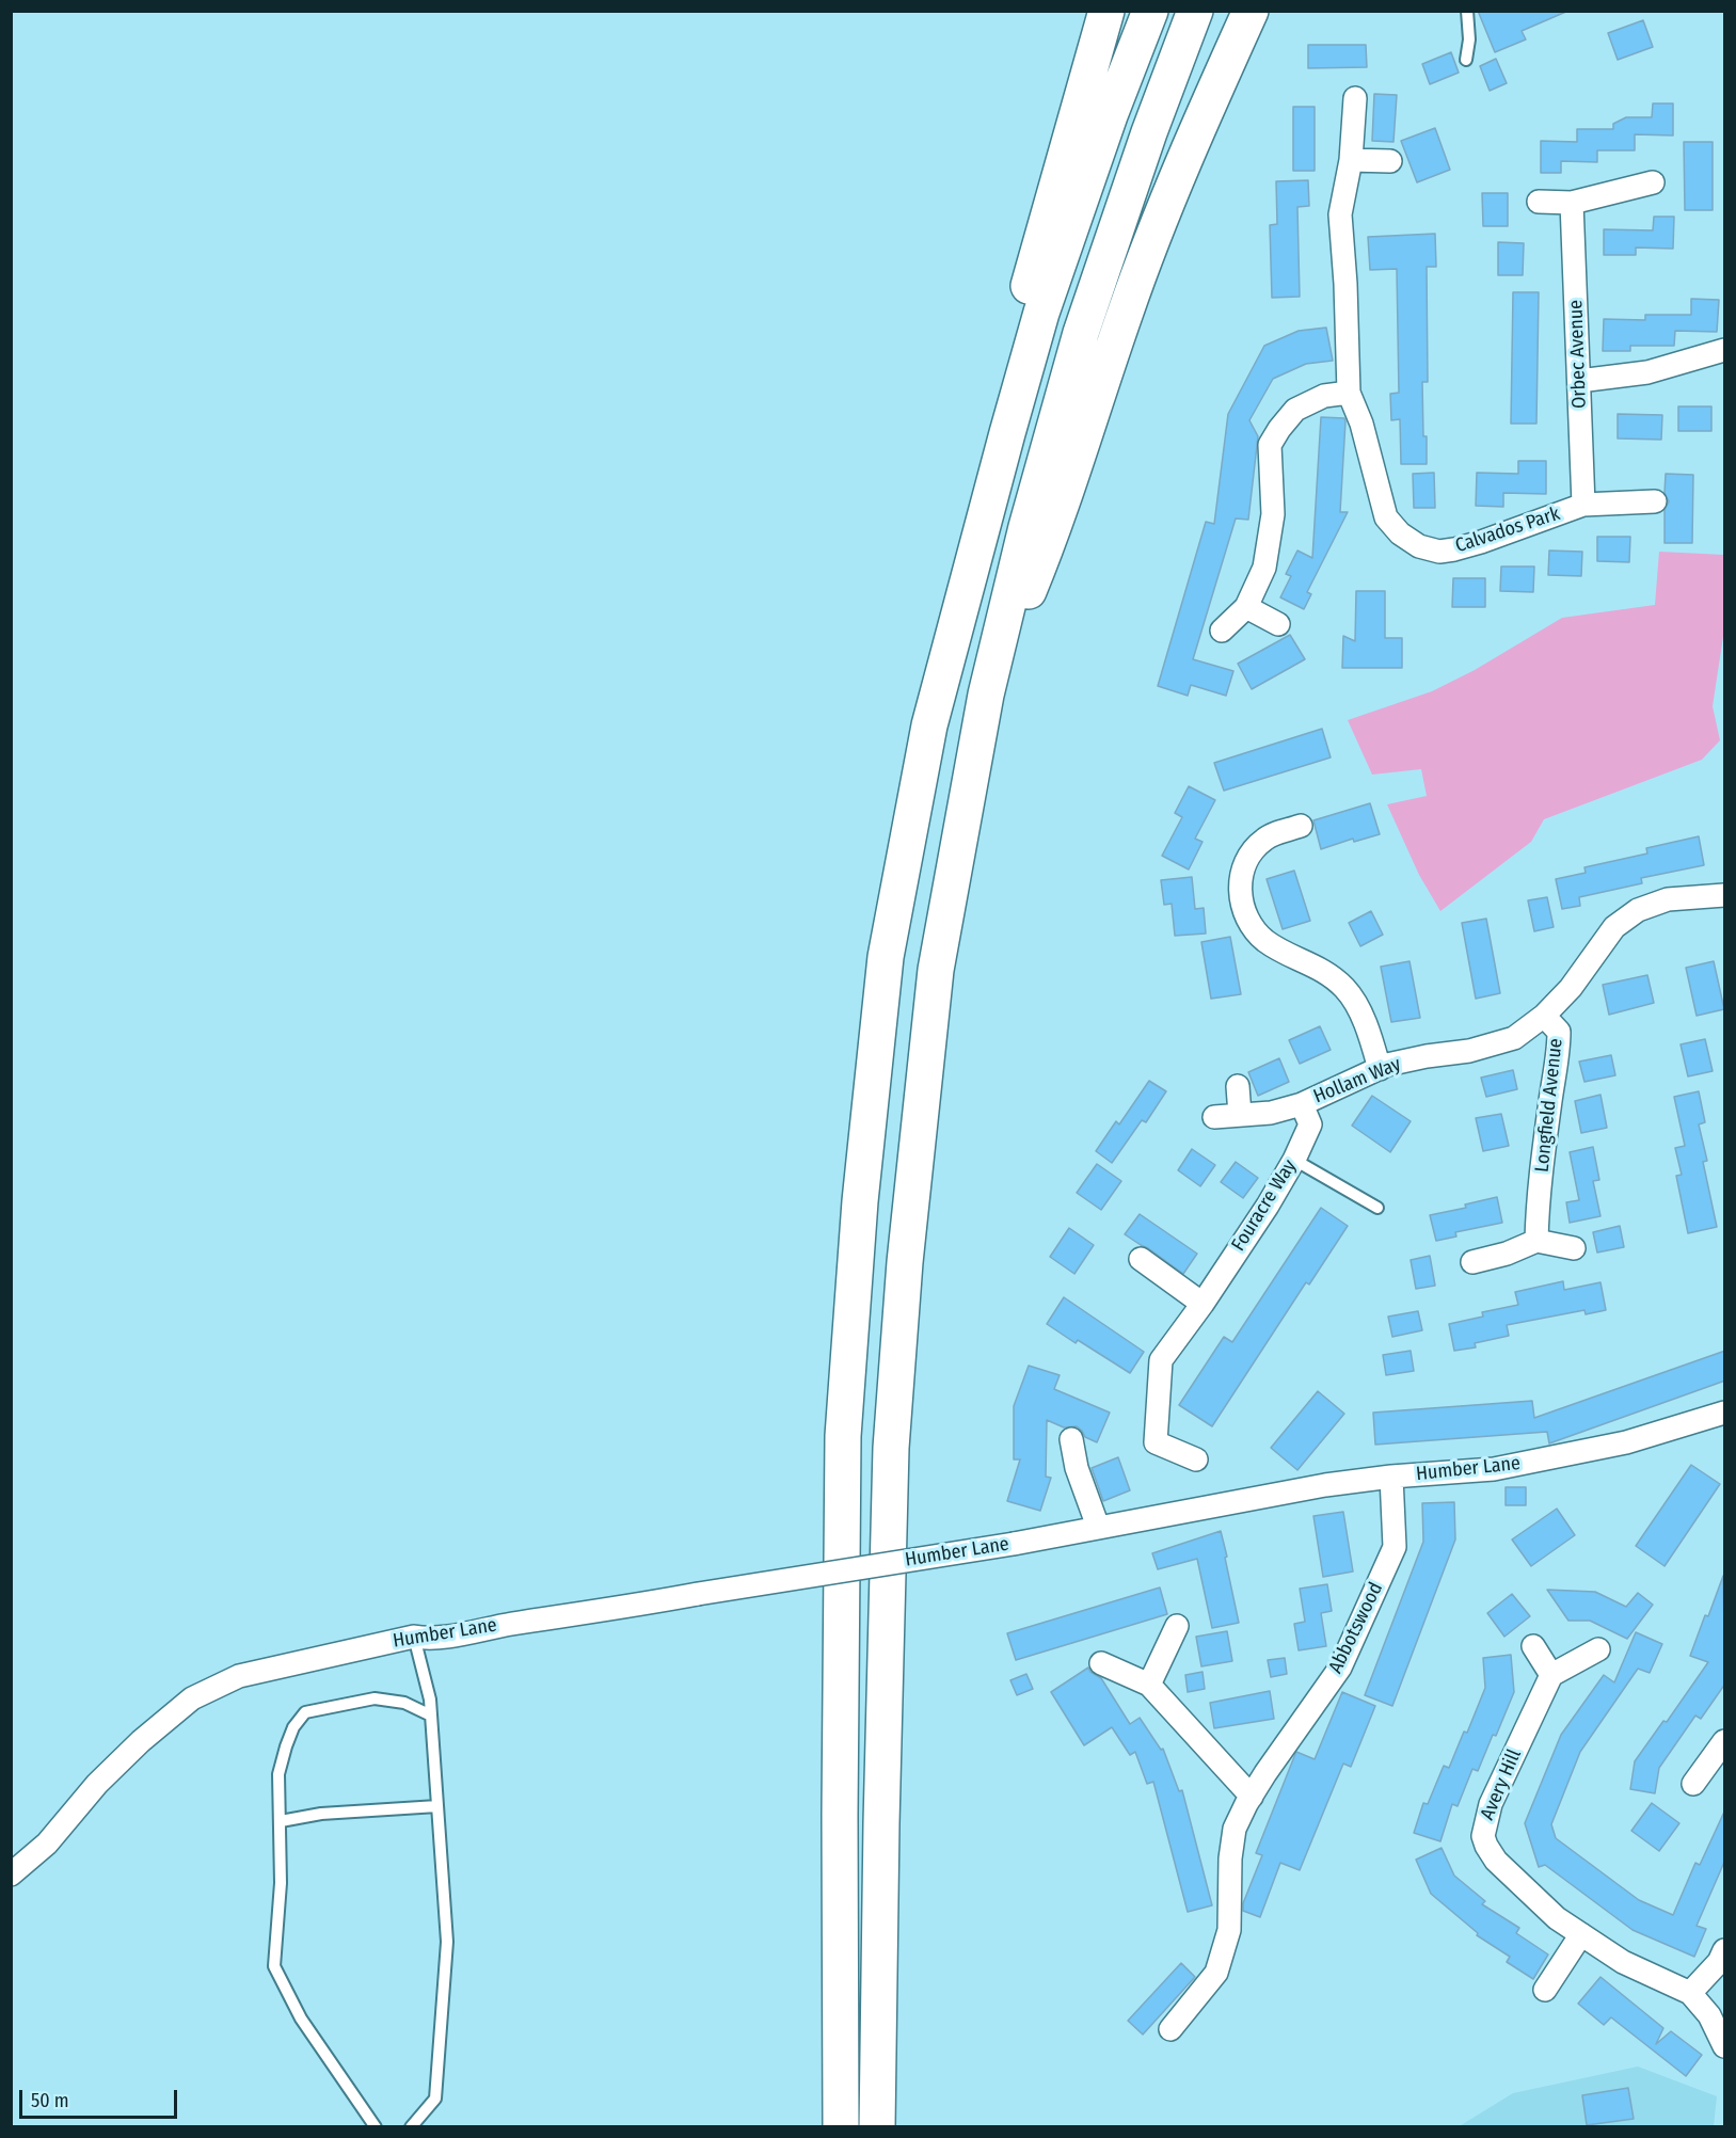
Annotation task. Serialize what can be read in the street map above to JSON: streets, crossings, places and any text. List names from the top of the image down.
{
  "streets": {
    "street": [
      "Orbec Avenue",
      "Calvados Park",
      "Hollam Way",
      "Longfield Avenue",
      "Fouracre Way",
      "Humber Lane",
      "Abbotswood",
      "Avery Hill"
    ]
  },
  "crossings": [
    ["Orbec Avenue", "Calvados Park"],
    ["Hollam Way", "Longfield Avenue"],
    ["Hollam Way", "Fouracre Way"],
    ["Humber Lane", "Abbotswood"]
  ],
  "scale_bar": "50 m"
}
